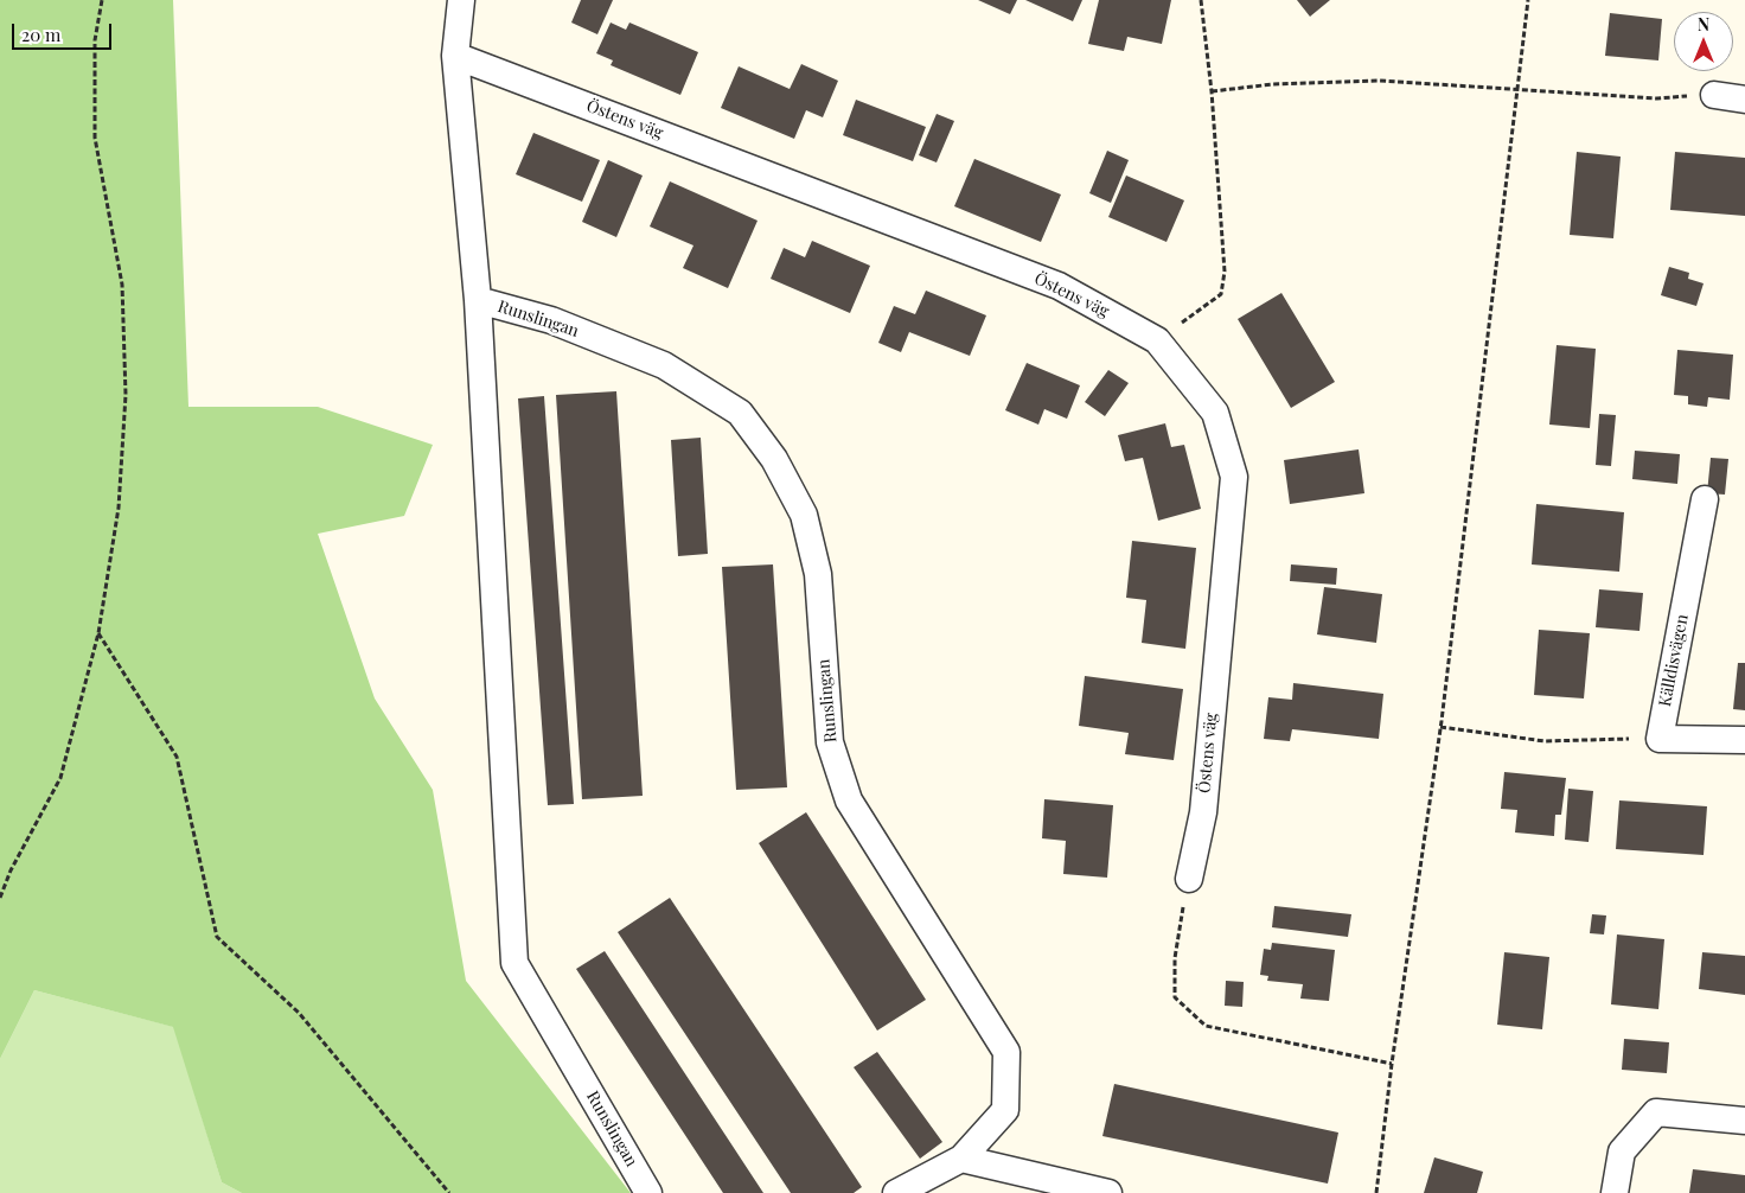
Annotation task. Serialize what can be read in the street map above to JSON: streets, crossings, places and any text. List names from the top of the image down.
{
  "streets": {
    "street": ["Östens väg", "Runslingan", "Källdisvägen"]
  },
  "crossings": [
    ["Östens väg", "Runslingan"]
  ],
  "scale_bar": "20 m",
  "north": "top"
}
